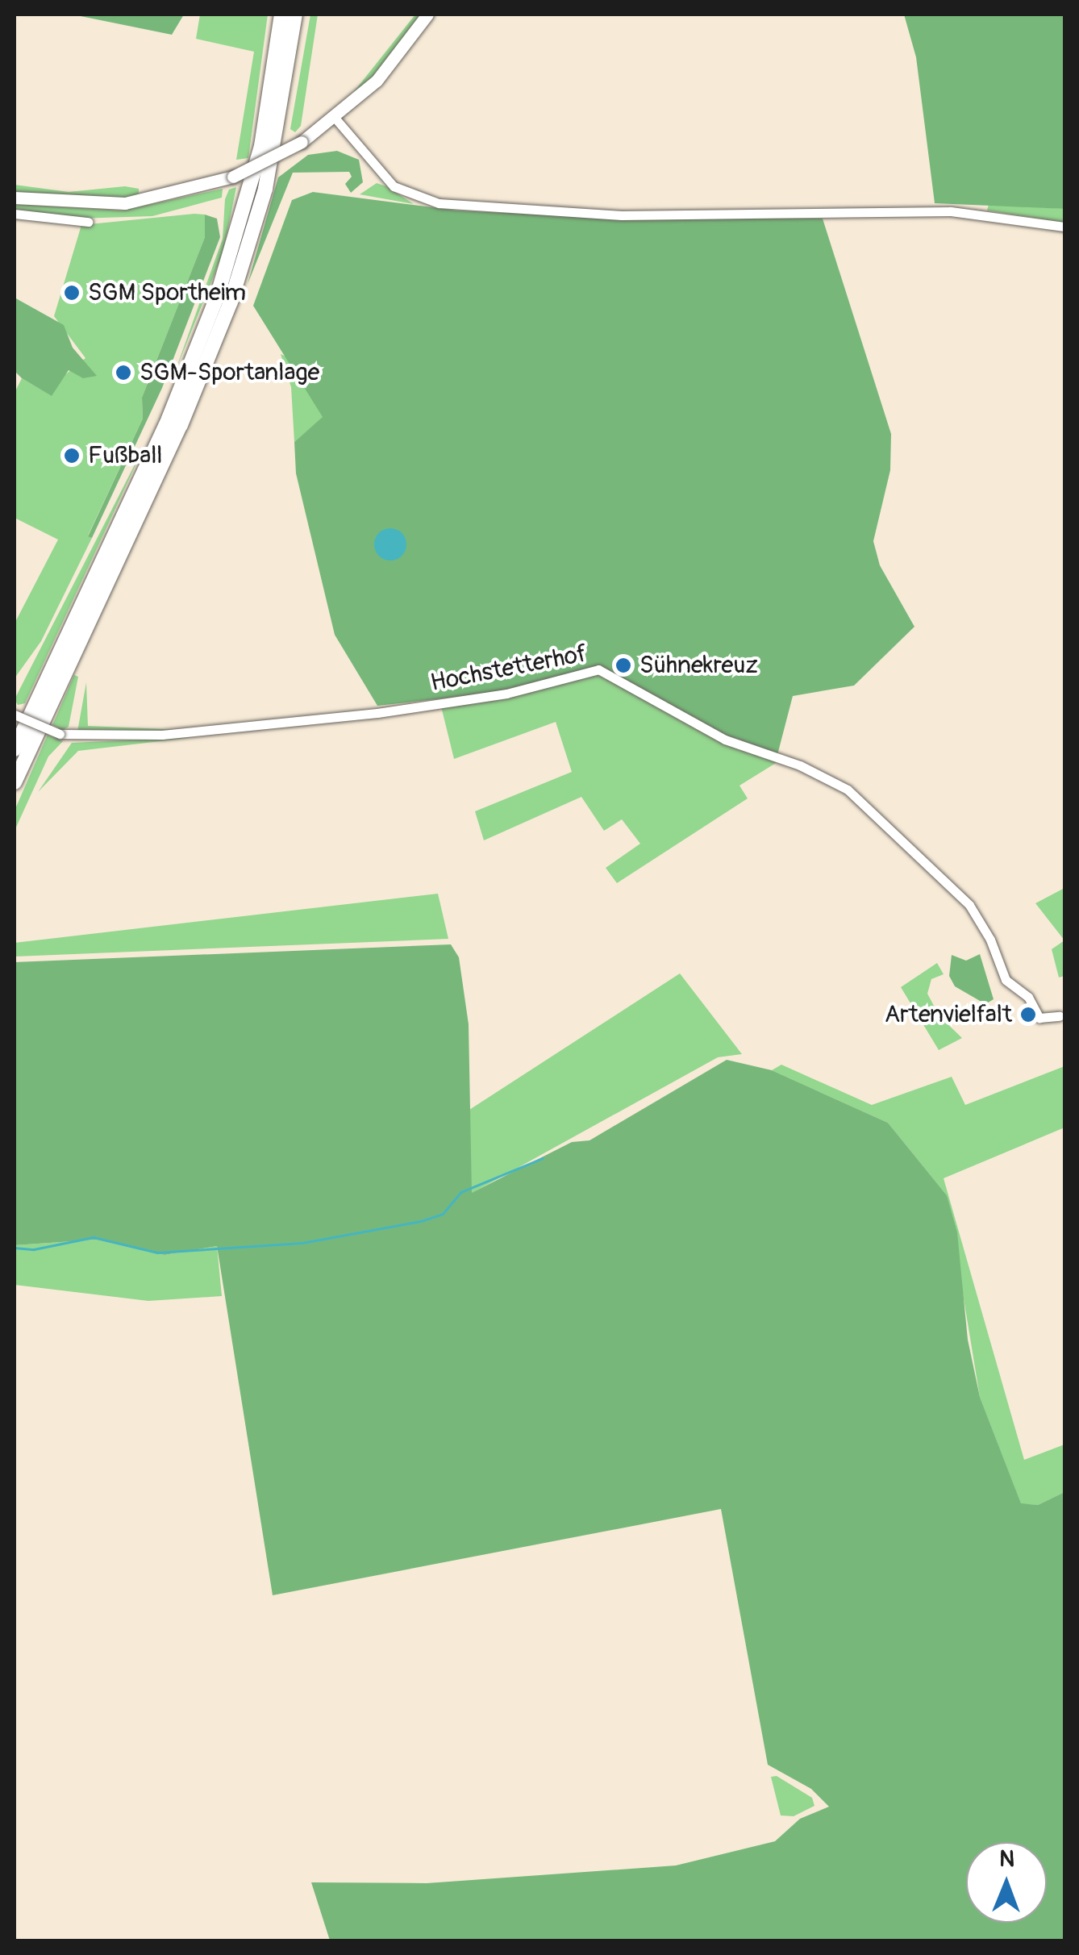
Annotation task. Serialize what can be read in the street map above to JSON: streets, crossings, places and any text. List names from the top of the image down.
{
  "streets": {
    "street": ["Hochstetterhof"]
  },
  "places": [
    "SGM Sportheim",
    "SGM-Sportanlage",
    "Fußball",
    "Sühnekreuz",
    "Artenvielfalt"
  ],
  "north": "top"
}
